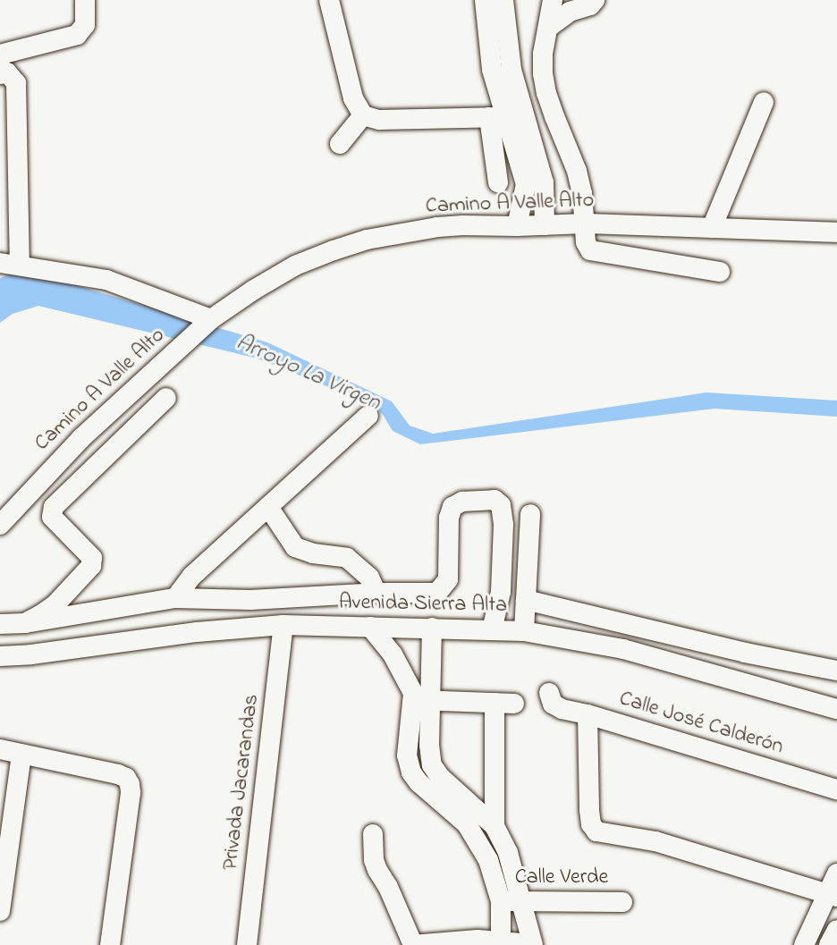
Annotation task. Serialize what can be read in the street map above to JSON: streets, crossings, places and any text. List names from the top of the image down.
{
  "streets": {
    "street": [
      "Camino A Valle Alto",
      "Avenida Sierra Alta",
      "Calle José Calderón",
      "Privada Jacarandas",
      "Calle Verde"
    ]
  },
  "crossings": [
    ["Avenida Sierra Alta", "Privada Jacarandas"]
  ],
  "water": ["Arroyo La Virgen"]
}
